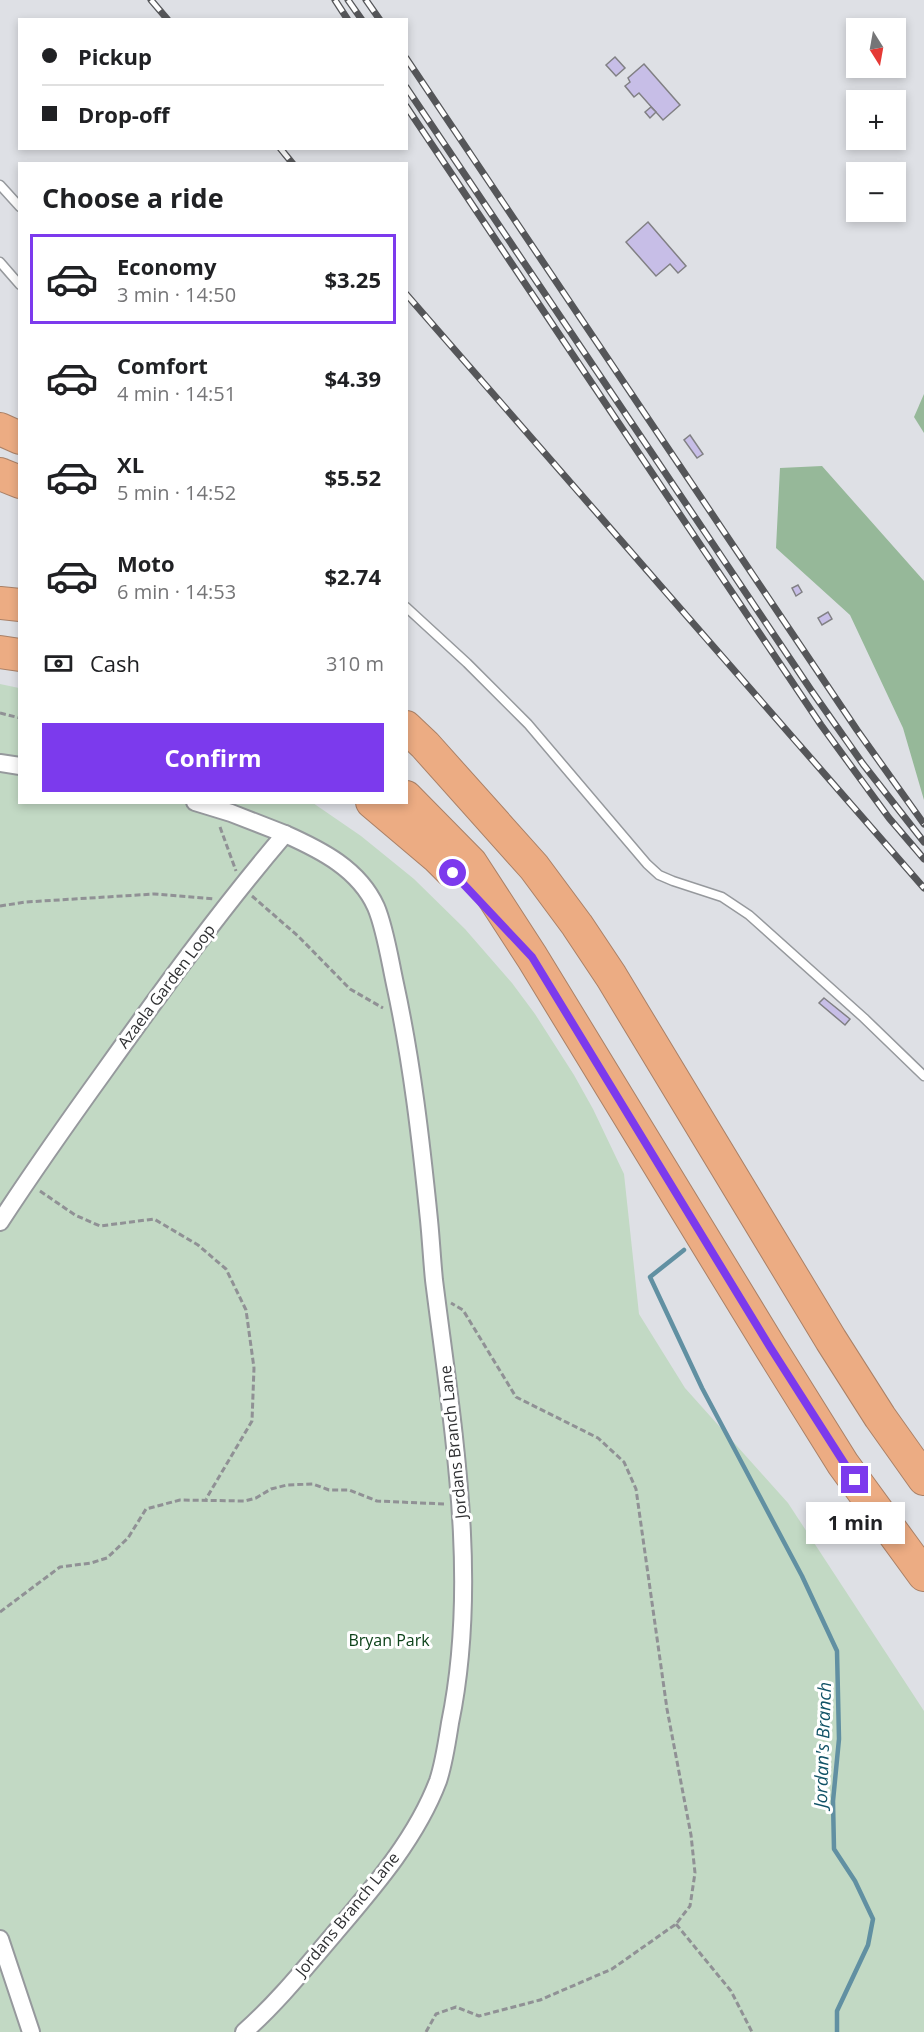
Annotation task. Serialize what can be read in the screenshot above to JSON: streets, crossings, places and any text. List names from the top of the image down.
{
  "streets": {
    "street": ["Azaela Garden Loop", "Jordans Branch Lane"]
  },
  "crossings": [
    ["Azaela Garden Loop", "Jordans Branch Lane"]
  ],
  "water": ["Jordan's Branch"],
  "parks": ["Bryan Park"],
  "north": "bottom",
  "page": {
    "map_buttons": ["+", "−"],
    "banner": ["Pickup", "Drop-off"],
    "heading": "Choose a ride",
    "list": [
      {
        "name": "Economy",
        "note": "3 min · 14:50",
        "value": "$3.25"
      },
      {
        "name": "Comfort",
        "note": "4 min · 14:51",
        "value": "$4.39"
      },
      {
        "name": "XL",
        "note": "5 min · 14:52",
        "value": "$5.52"
      },
      {
        "name": "Moto",
        "note": "6 min · 14:53",
        "value": "$2.74"
      }
    ],
    "pay": ["Cash", "310 m"],
    "buttons": "Confirm",
    "bubble": "1 min"
  }
}
